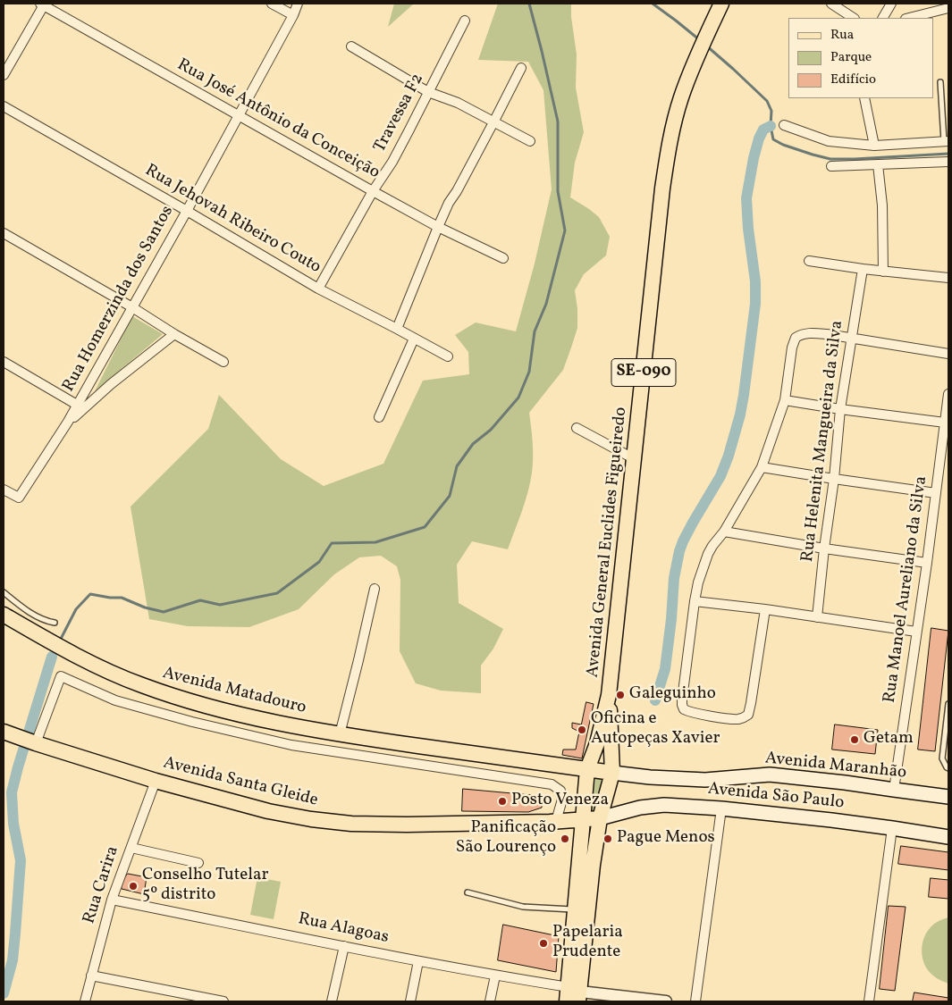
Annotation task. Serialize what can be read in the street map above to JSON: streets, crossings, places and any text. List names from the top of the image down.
{
  "streets": {
    "main road": [
      "SE-090",
      "Avenida General Euclides Figueiredo",
      "Avenida Matadouro",
      "Avenida Maranhão",
      "Avenida Santa Gleide",
      "Avenida São Paulo"
    ],
    "street": [
      "Travessa F2",
      "Rua José Antônio da Conceição",
      "Rua Jehovah Ribeiro Couto",
      "Rua Homerzinda dos Santos",
      "Rua Helenita Mangueira da Silva",
      "Rua Manoel Aureliano da Silva",
      "Rua Carira",
      "Rua Alagoas"
    ]
  },
  "crossings": [
    ["Travessa F2", "Rua José Antônio da Conceição"],
    ["Travessa F2", "Rua Jehovah Ribeiro Couto"],
    ["Rua José Antônio da Conceição", "Rua Homerzinda dos Santos"],
    ["Rua Jehovah Ribeiro Couto", "Rua Homerzinda dos Santos"],
    ["SE-090", "Avenida General Euclides Figueiredo"],
    ["SE-090", "Avenida Matadouro"],
    ["SE-090", "Avenida Maranhão"],
    ["SE-090", "Avenida Santa Gleide"],
    ["SE-090", "Avenida São Paulo"],
    ["SE-090", "Rua Alagoas"],
    ["Avenida General Euclides Figueiredo", "Avenida Matadouro"],
    ["Avenida General Euclides Figueiredo", "Avenida Maranhão"],
    ["Rua Manoel Aureliano da Silva", "Avenida Maranhão"],
    ["Avenida Matadouro", "Avenida Maranhão"],
    ["Avenida Santa Gleide", "Avenida São Paulo"],
    ["Avenida Santa Gleide", "Rua Carira"],
    ["Rua Carira", "Rua Alagoas"]
  ],
  "places": [
    "Galeguinho",
    "Oficina e Autopeças Xavier",
    "Getam",
    "Posto Veneza",
    "Panificação São Lourenço",
    "Pague Menos",
    "Conselho Tutelar 5º distrito",
    "Papelaria Prudente"
  ],
  "legend": ["Rua", "Parque", "Edifício"]
}
